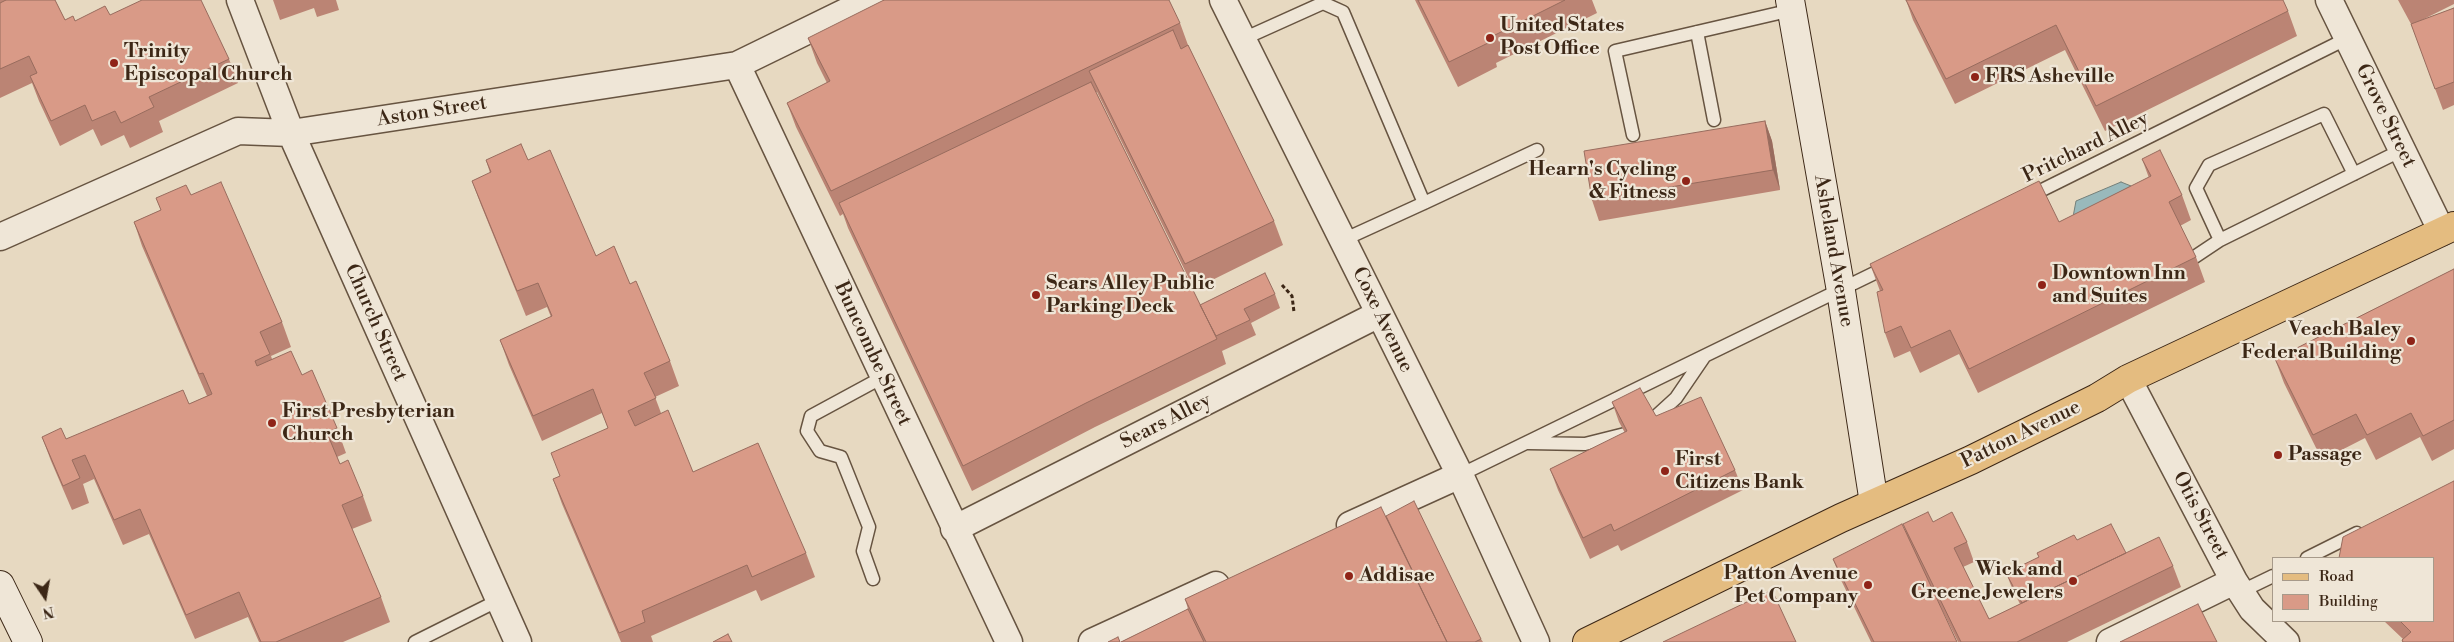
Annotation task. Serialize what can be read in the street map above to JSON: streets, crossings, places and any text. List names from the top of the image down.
{
  "streets": {
    "main road": ["Asheland Avenue", "Patton Avenue"],
    "street": [
      "Aston Street",
      "Grove Street",
      "Coxe Avenue",
      "Church Street",
      "Buncombe Street",
      "Sears Alley",
      "Otis Street"
    ],
    "lane": ["Pritchard Alley"]
  },
  "crossings": [
    ["Aston Street", "Church Street"],
    ["Aston Street", "Buncombe Street"],
    ["Grove Street", "Pritchard Alley"],
    ["Grove Street", "Patton Avenue"],
    ["Asheland Avenue", "Patton Avenue"],
    ["Coxe Avenue", "Sears Alley"],
    ["Buncombe Street", "Sears Alley"],
    ["Patton Avenue", "Otis Street"]
  ],
  "places": [
    "United States Post Office",
    "Trinity Episcopal Church",
    "FRS Asheville",
    "Hearn's Cycling & Fitness",
    "Downtown Inn and Suites",
    "Sears Alley Public Parking Deck",
    "Veach Baley Federal Building",
    "First Presbyterian Church",
    "Passage",
    "First Citizens Bank",
    "Addisae",
    "Wick and Greene Jewelers",
    "Patton Avenue Pet Company"
  ],
  "legend": ["Road", "Building"],
  "north": "bottom"
}
